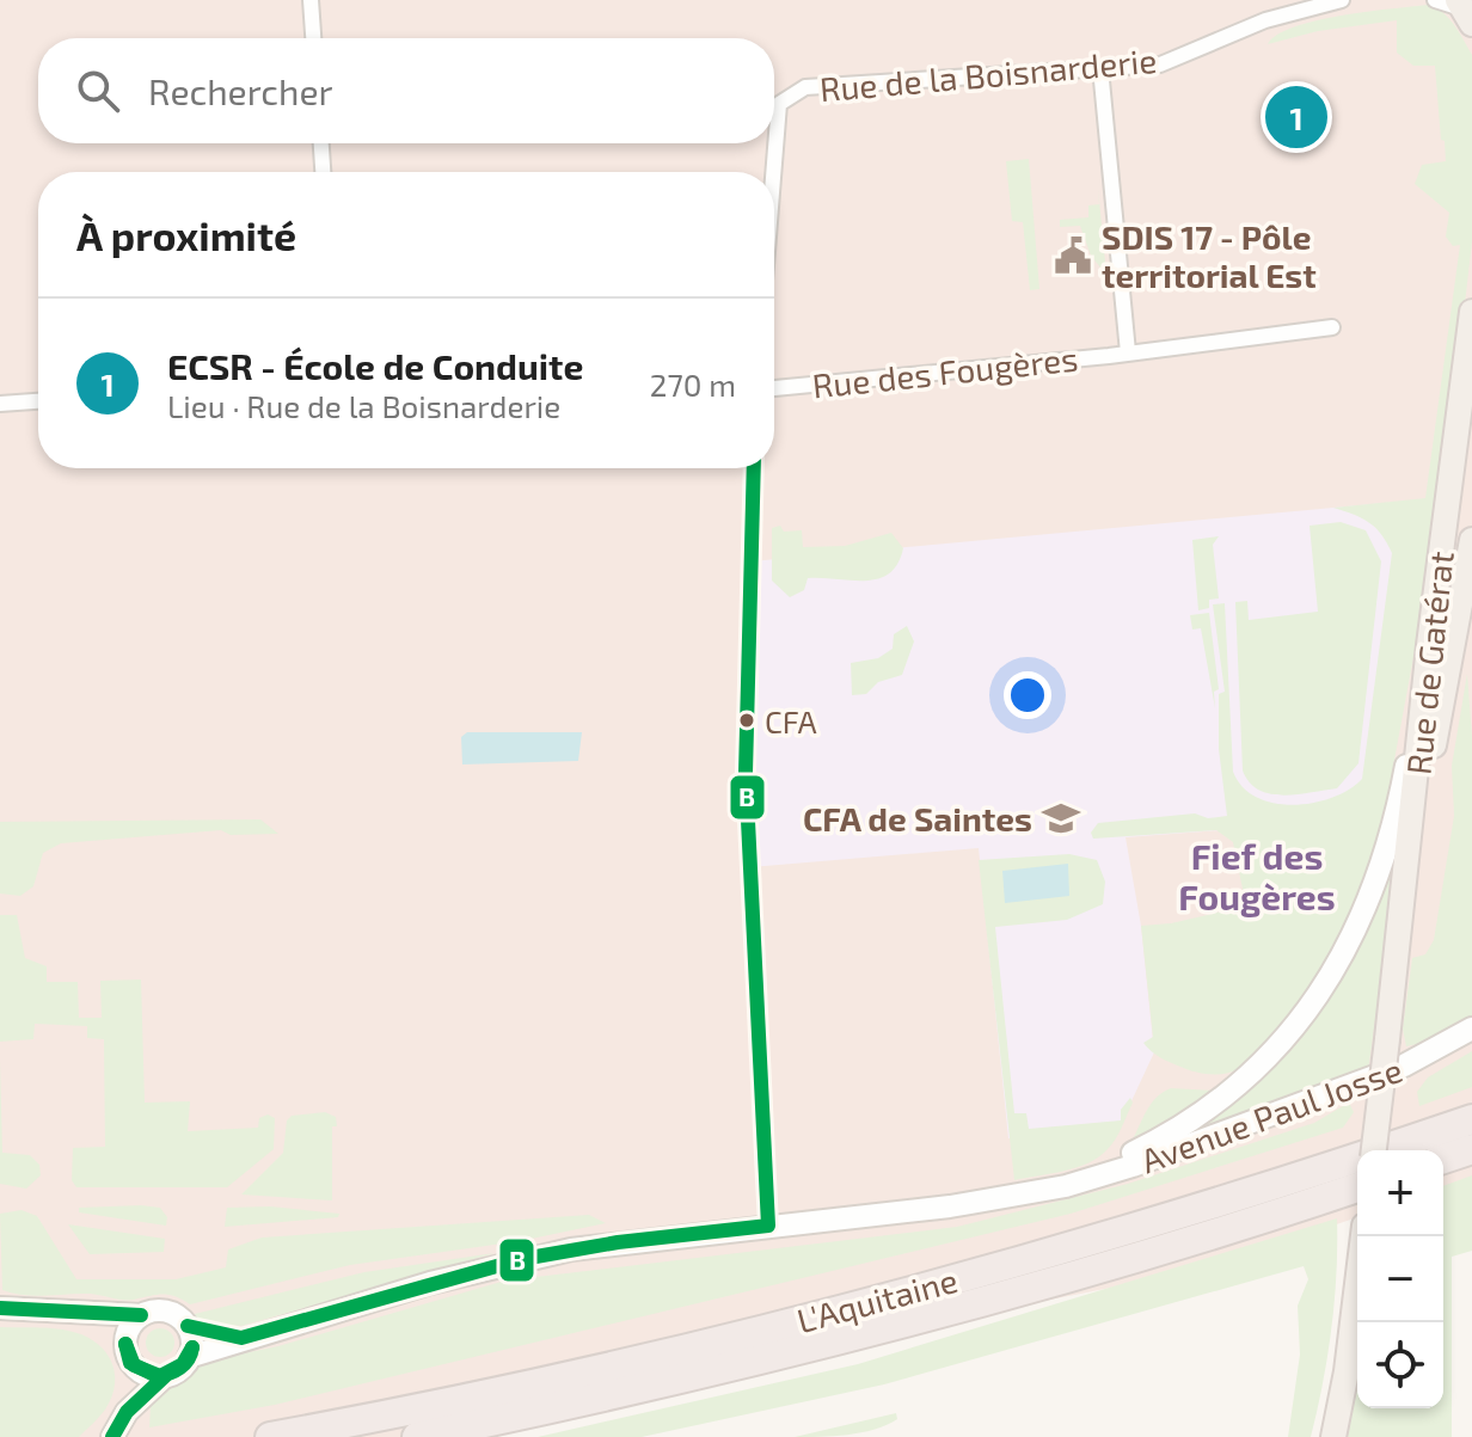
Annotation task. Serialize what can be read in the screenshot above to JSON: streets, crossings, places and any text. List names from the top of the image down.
{
  "streets": {
    "highway": ["L'Aquitaine"],
    "main road": ["Rue de Gatérat", "Avenue Paul Josse"],
    "street": ["Rue de la Boisnarderie", "Rue des Fougères"]
  },
  "crossings": [
    ["Rue de Gatérat", "Avenue Paul Josse"]
  ],
  "districts": ["Fief des Fougères"],
  "places": {
    "public building": ["SDIS 17 - Pôle territorial Est"],
    "other": ["CFA"],
    "school or university": ["CFA de Saintes"]
  },
  "lines": ["transit line B"],
  "page": {
    "search": "Rechercher",
    "pins": "1",
    "heading": "À proximité",
    "list": [
      {
        "mark": "1",
        "name": "ECSR - École de Conduite",
        "note": "Lieu · Rue de la Boisnarderie",
        "value": "270 m"
      }
    ],
    "map_buttons": ["+", "−"]
  }
}
